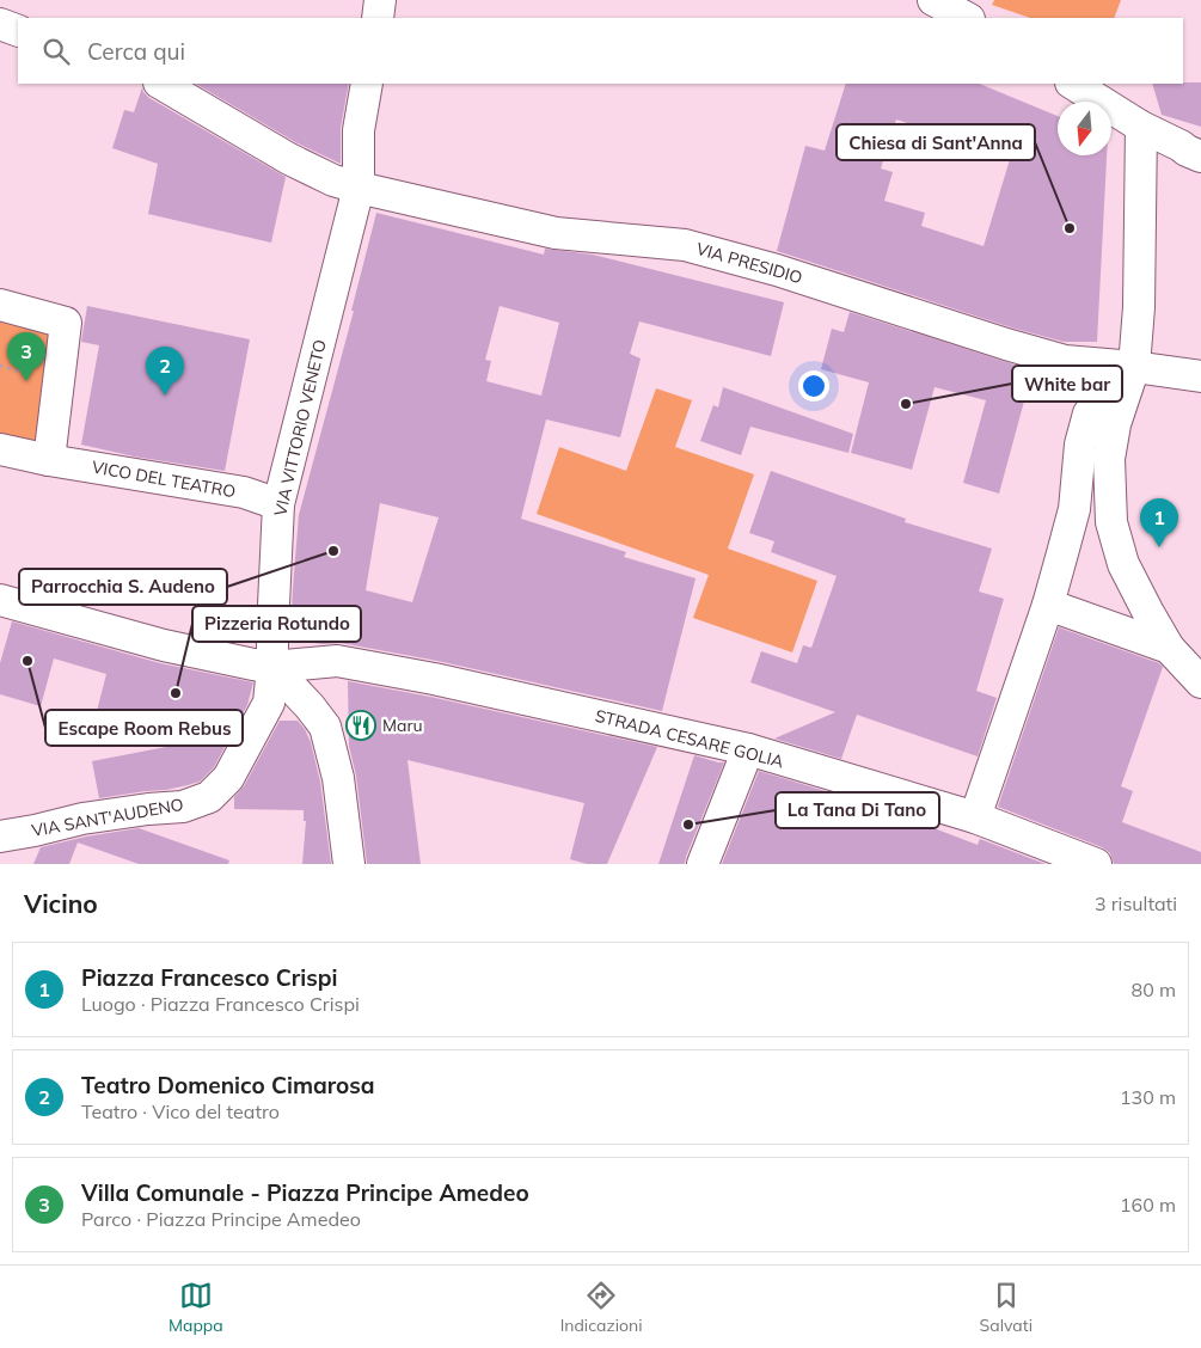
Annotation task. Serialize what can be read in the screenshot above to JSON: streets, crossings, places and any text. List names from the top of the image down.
{
  "streets": {
    "street": [
      "VIA PRESIDIO",
      "VIA VITTORIO VENETO",
      "VICO DEL TEATRO",
      "STRADA CESARE GOLIA",
      "VIA SANT'AUDENO"
    ]
  },
  "crossings": [
    ["VIA PRESIDIO", "VIA VITTORIO VENETO"],
    ["VIA VITTORIO VENETO", "VICO DEL TEATRO"],
    ["VIA VITTORIO VENETO", "STRADA CESARE GOLIA"],
    ["VIA VITTORIO VENETO", "VIA SANT'AUDENO"],
    ["STRADA CESARE GOLIA", "VIA SANT'AUDENO"]
  ],
  "places": {
    "other": [
      "Chiesa di Sant'Anna",
      "White bar",
      "Parrocchia S. Audeno",
      "Escape Room Rebus",
      "Pizzeria Rotundo",
      "La Tana Di Tano"
    ],
    "restaurant": ["Maru"]
  },
  "north": "bottom",
  "page": {
    "search": "Cerca qui",
    "pins": ["3", "2", "1"],
    "heading": ["Vicino", "3 risultati"],
    "list": [
      {
        "mark": "1",
        "name": "Piazza Francesco Crispi",
        "note": "Luogo · Piazza Francesco Crispi",
        "value": "80 m"
      },
      {
        "mark": "2",
        "name": "Teatro Domenico Cimarosa",
        "note": "Teatro · Vico del teatro",
        "value": "130 m"
      },
      {
        "mark": "3",
        "name": "Villa Comunale - Piazza Principe Amedeo",
        "note": "Parco · Piazza Principe Amedeo",
        "value": "160 m"
      }
    ],
    "nav": ["Mappa", "Indicazioni", "Salvati"]
  }
}
